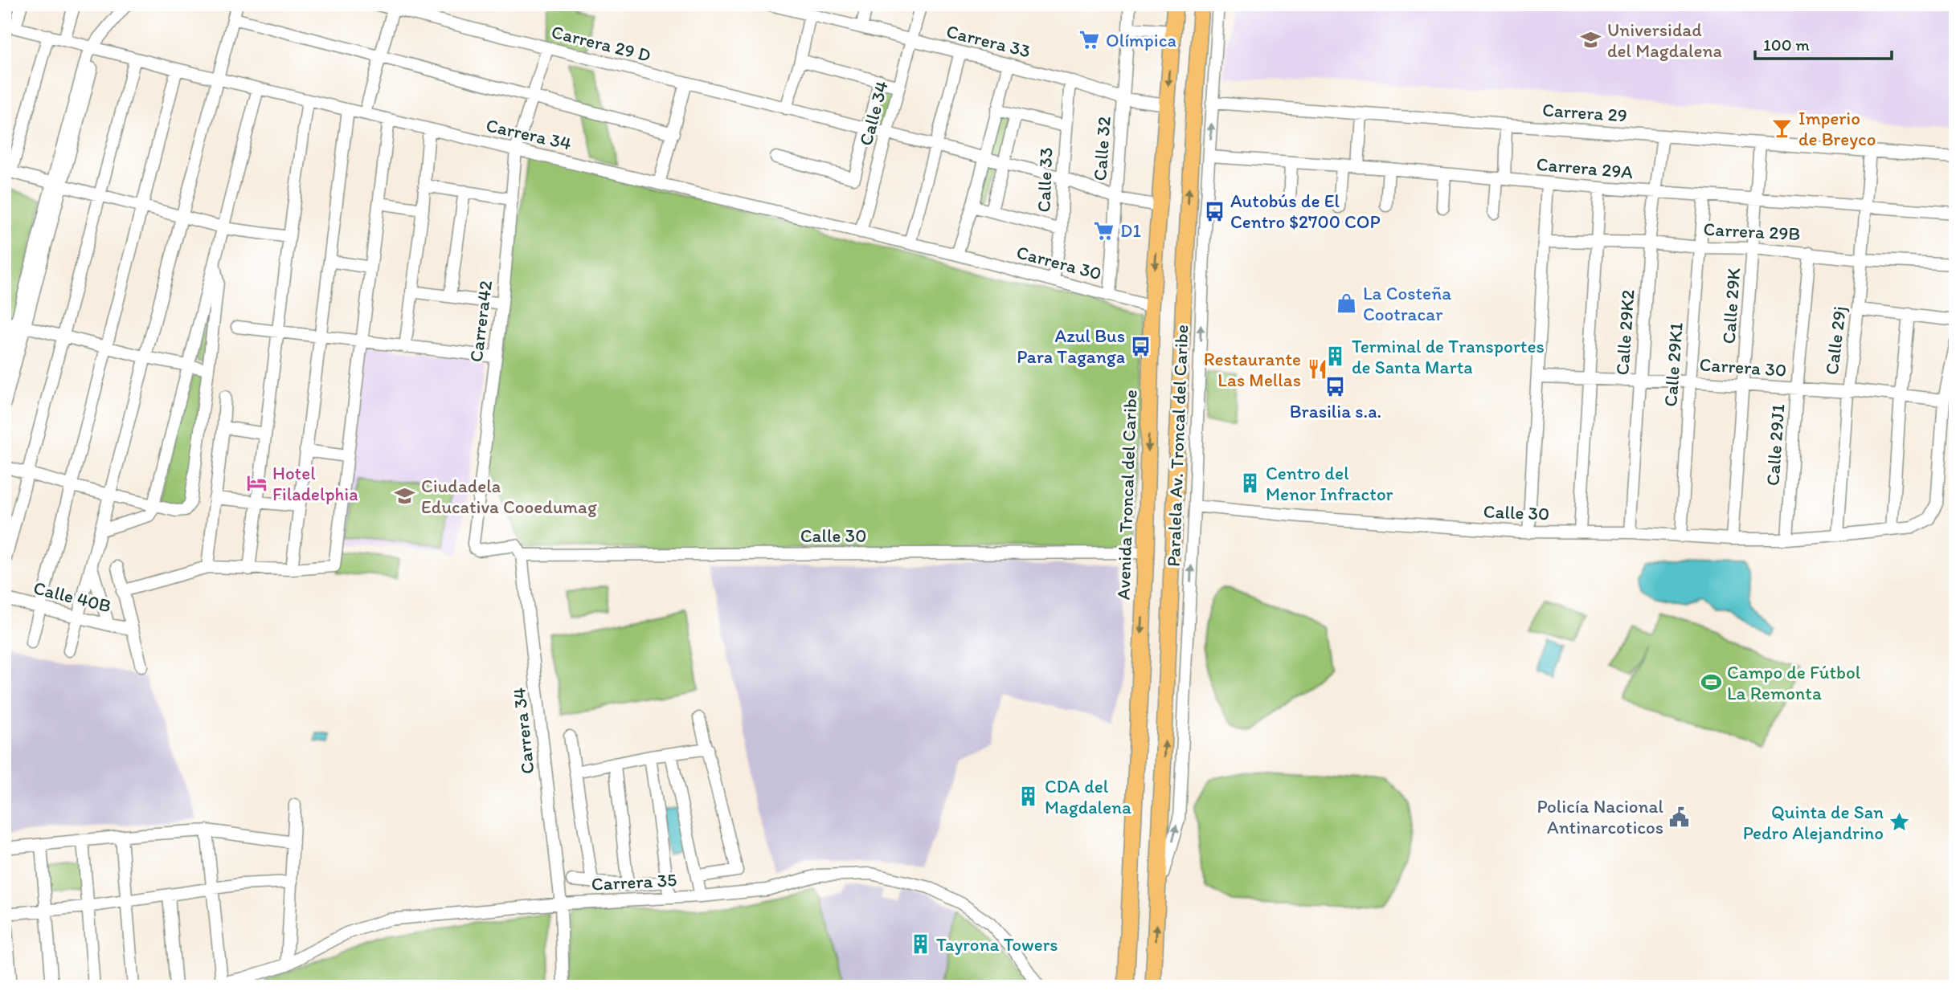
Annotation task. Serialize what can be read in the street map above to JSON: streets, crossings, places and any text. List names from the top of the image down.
{
  "streets": {
    "highway": ["Avenida Troncal del Caribe"],
    "street": [
      "Carrera 33",
      "Carrera 29 D",
      "Carrera 29",
      "Calle 34",
      "Carrera 34",
      "Calle 32",
      "Carrera 29A",
      "Calle 33",
      "Carrera 29B",
      "Carrera 30",
      "Calle 29K",
      "Carrera42",
      "Calle 29K2",
      "Calle 29j",
      "Calle 29K1",
      "Calle 29J1",
      "Paralela Av. Troncal del Caribe",
      "Calle 30",
      "Calle 40B",
      "Carrera 35"
    ]
  },
  "crossings": [
    ["Carrera 33", "Calle 34"],
    ["Carrera 33", "Calle 32"],
    ["Carrera 33", "Calle 33"],
    ["Carrera 33", "Avenida Troncal del Caribe"],
    ["Carrera 29 D", "Calle 34"],
    ["Carrera 29 D", "Calle 32"],
    ["Carrera 29 D", "Calle 33"],
    ["Carrera 29 D", "Carrera42"],
    ["Carrera 29 D", "Avenida Troncal del Caribe"],
    ["Carrera 29", "Calle 29K"],
    ["Carrera 29", "Calle 29K2"],
    ["Carrera 29", "Calle 29j"],
    ["Carrera 29", "Paralela Av. Troncal del Caribe"],
    ["Calle 34", "Carrera 34"],
    ["Carrera 34", "Carrera 30"],
    ["Carrera 34", "Carrera42"],
    ["Carrera 34", "Calle 30"],
    ["Carrera 34", "Carrera 35"],
    ["Calle 32", "Carrera 30"],
    ["Carrera 29A", "Calle 29K"],
    ["Carrera 29A", "Calle 29K2"],
    ["Carrera 29A", "Calle 29j"],
    ["Carrera 29A", "Calle 29K1"],
    ["Carrera 29A", "Paralela Av. Troncal del Caribe"],
    ["Calle 33", "Carrera 30"],
    ["Carrera 29B", "Calle 29K"],
    ["Carrera 29B", "Calle 29K2"],
    ["Carrera 29B", "Calle 29j"],
    ["Carrera 29B", "Calle 29K1"],
    ["Carrera 29B", "Calle 29J1"],
    ["Carrera 30", "Calle 29K"],
    ["Carrera 30", "Calle 29K2"],
    ["Carrera 30", "Calle 29j"],
    ["Carrera 30", "Calle 29K1"],
    ["Carrera 30", "Calle 29J1"],
    ["Carrera 30", "Avenida Troncal del Caribe"],
    ["Carrera 30", "Calle 30"],
    ["Calle 29K", "Calle 30"],
    ["Carrera42", "Calle 30"],
    ["Calle 29K2", "Calle 30"],
    ["Calle 29j", "Calle 30"],
    ["Calle 29K1", "Calle 30"],
    ["Calle 29J1", "Calle 30"],
    ["Paralela Av. Troncal del Caribe", "Calle 30"],
    ["Avenida Troncal del Caribe", "Calle 30"]
  ],
  "one_way": ["Paralela Av. Troncal del Caribe"],
  "places": {
    "supermarket": ["Olímpica", "D1"],
    "school or university": ["Universidad del Magdalena", "Ciudadela Educativa Cooedumag"],
    "bar": ["Imperio de Breyco"],
    "bus stop": ["Autobús de El Centro $2700 COP", "Azul Bus Para Taganga", "Brasilia s.a."],
    "shop": ["La Costeña Cootracar"],
    "building": [
      "Terminal de Transportes de Santa Marta",
      "Centro del Menor Infractor",
      "CDA del Magdalena",
      "Tayrona Towers"
    ],
    "restaurant": ["Restaurante Las Mellas"],
    "hotel": ["Hotel Filadelphia"],
    "sports": ["Campo de Fútbol La Remonta"],
    "public building": ["Policía Nacional Antinarcoticos"],
    "place": ["Quinta de San Pedro Alejandrino"]
  },
  "scale_bar": "100 m"
}
